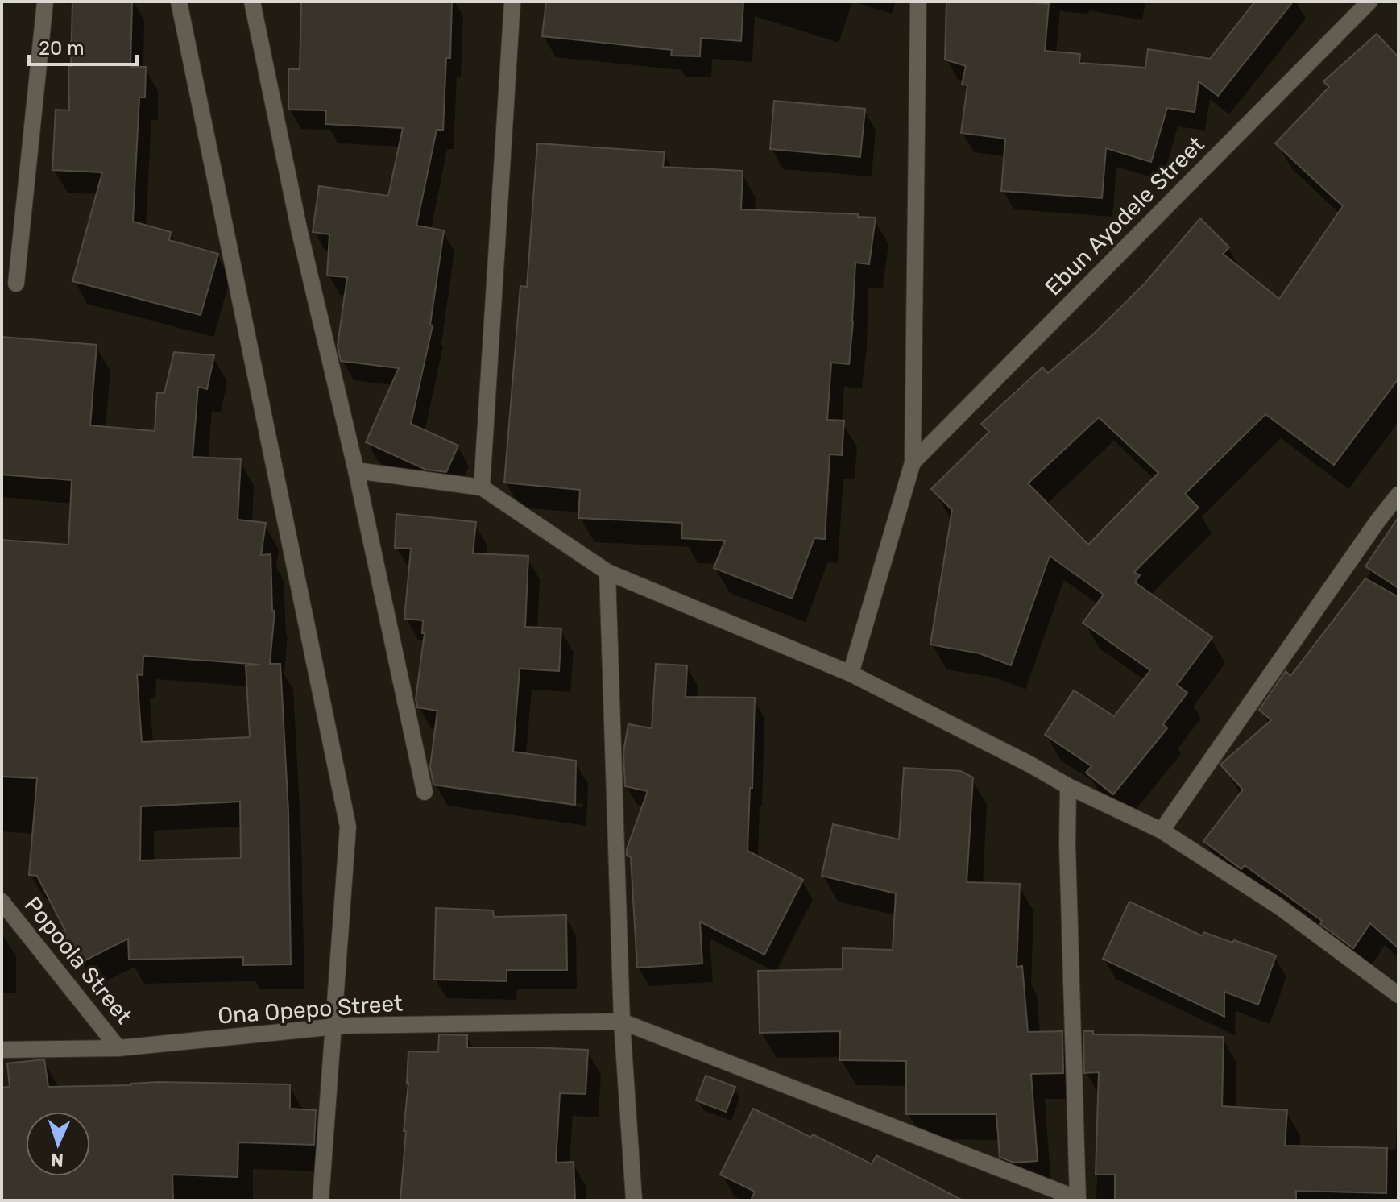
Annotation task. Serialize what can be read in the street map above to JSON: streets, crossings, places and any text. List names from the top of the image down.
{
  "streets": {
    "street": ["Ebun Ayodele Street", "Popoola Street", "Ona Opepo Street"]
  },
  "crossings": [
    ["Popoola Street", "Ona Opepo Street"]
  ],
  "scale_bar": "20 m",
  "north": "bottom"
}
